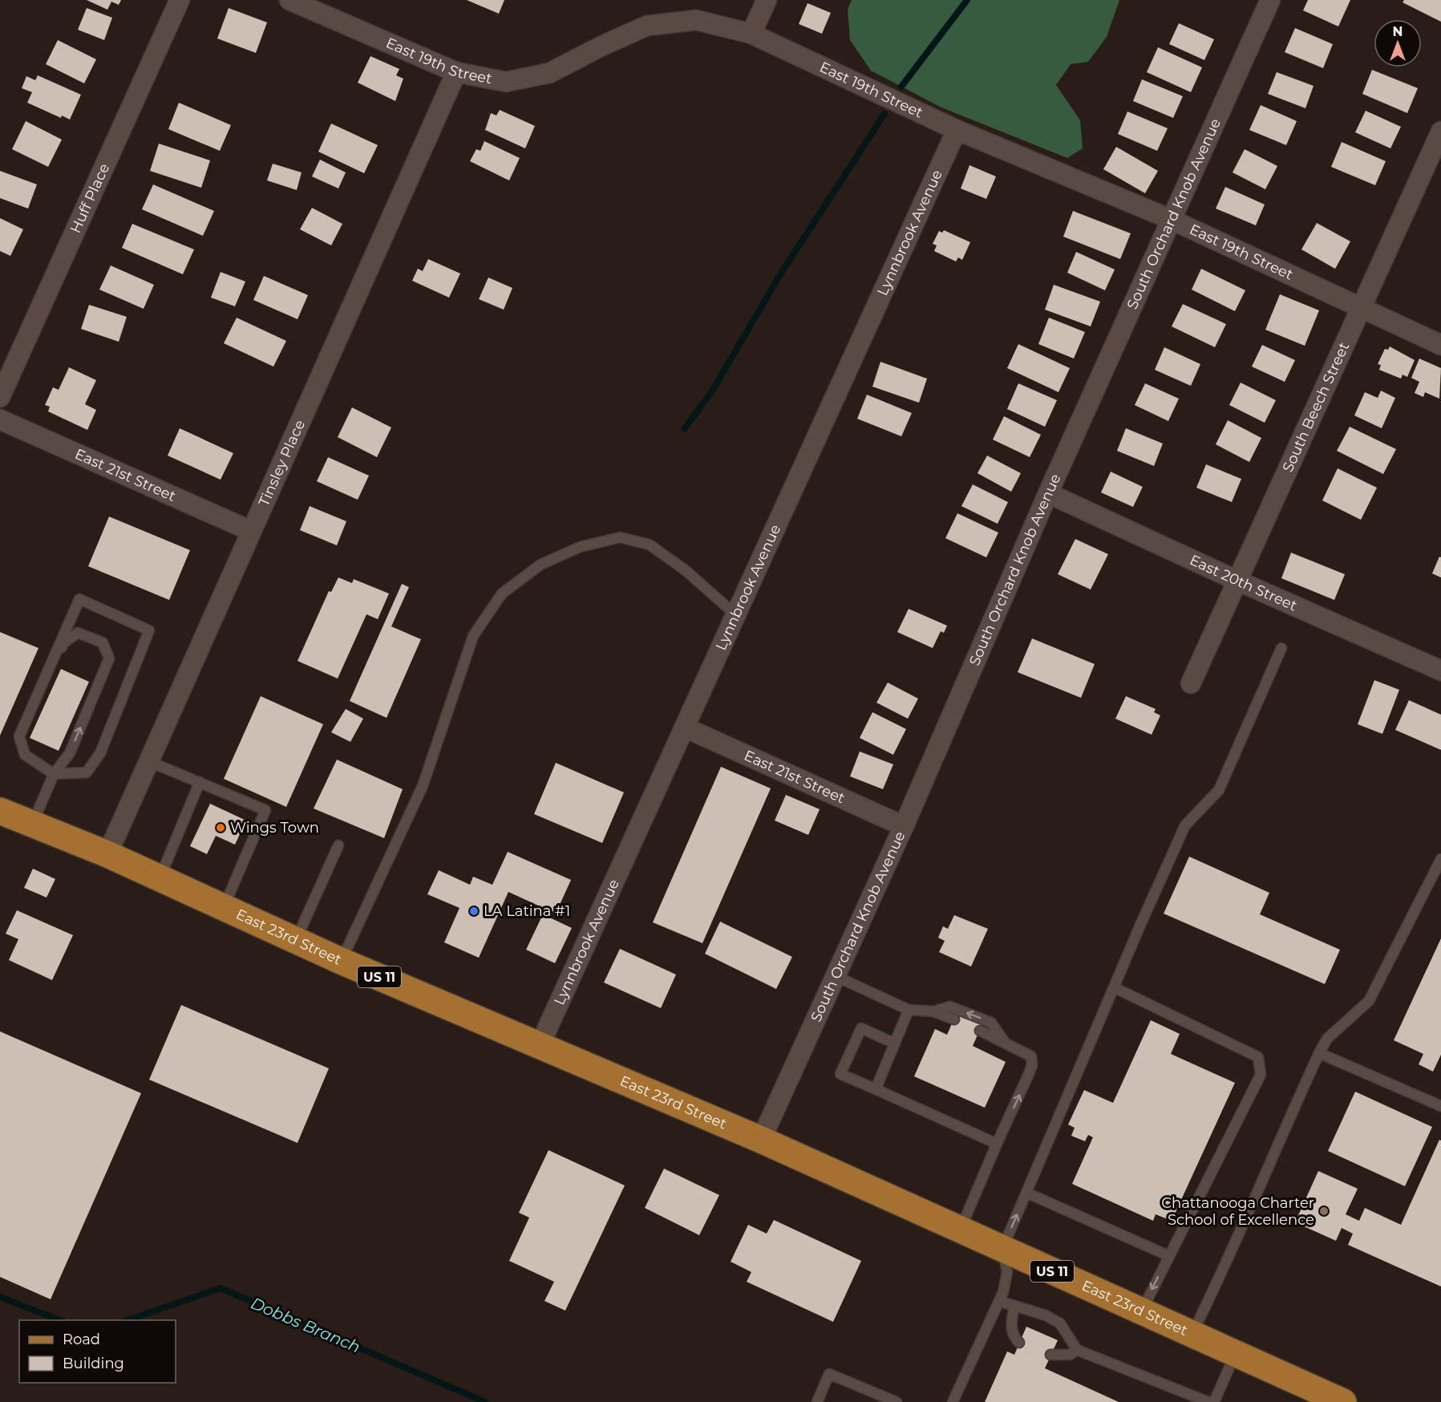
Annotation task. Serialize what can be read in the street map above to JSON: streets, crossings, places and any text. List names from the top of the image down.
{
  "streets": {
    "main road": ["East 23rd Street", "US 11"],
    "street": [
      "East 19th Street",
      "Huff Place",
      "South Orchard Knob Avenue",
      "Lynnbrook Avenue",
      "South Beech Street",
      "Tinsley Place",
      "East 21st Street",
      "East 20th Street"
    ]
  },
  "crossings": [
    ["East 19th Street", "South Orchard Knob Avenue"],
    ["East 19th Street", "Lynnbrook Avenue"],
    ["East 19th Street", "South Beech Street"],
    ["East 19th Street", "Tinsley Place"],
    ["South Orchard Knob Avenue", "East 21st Street"],
    ["South Orchard Knob Avenue", "East 20th Street"],
    ["South Orchard Knob Avenue", "East 23rd Street"],
    ["Lynnbrook Avenue", "East 21st Street"],
    ["Lynnbrook Avenue", "East 23rd Street"],
    ["South Beech Street", "East 20th Street"],
    ["Tinsley Place", "East 21st Street"],
    ["Tinsley Place", "East 23rd Street"]
  ],
  "water": ["Dobbs Branch"],
  "places": ["Wings Town", "LA Latina #1", "Chattanooga Charter School of Excellence"],
  "legend": ["Road", "Building"],
  "north": "top"
}
